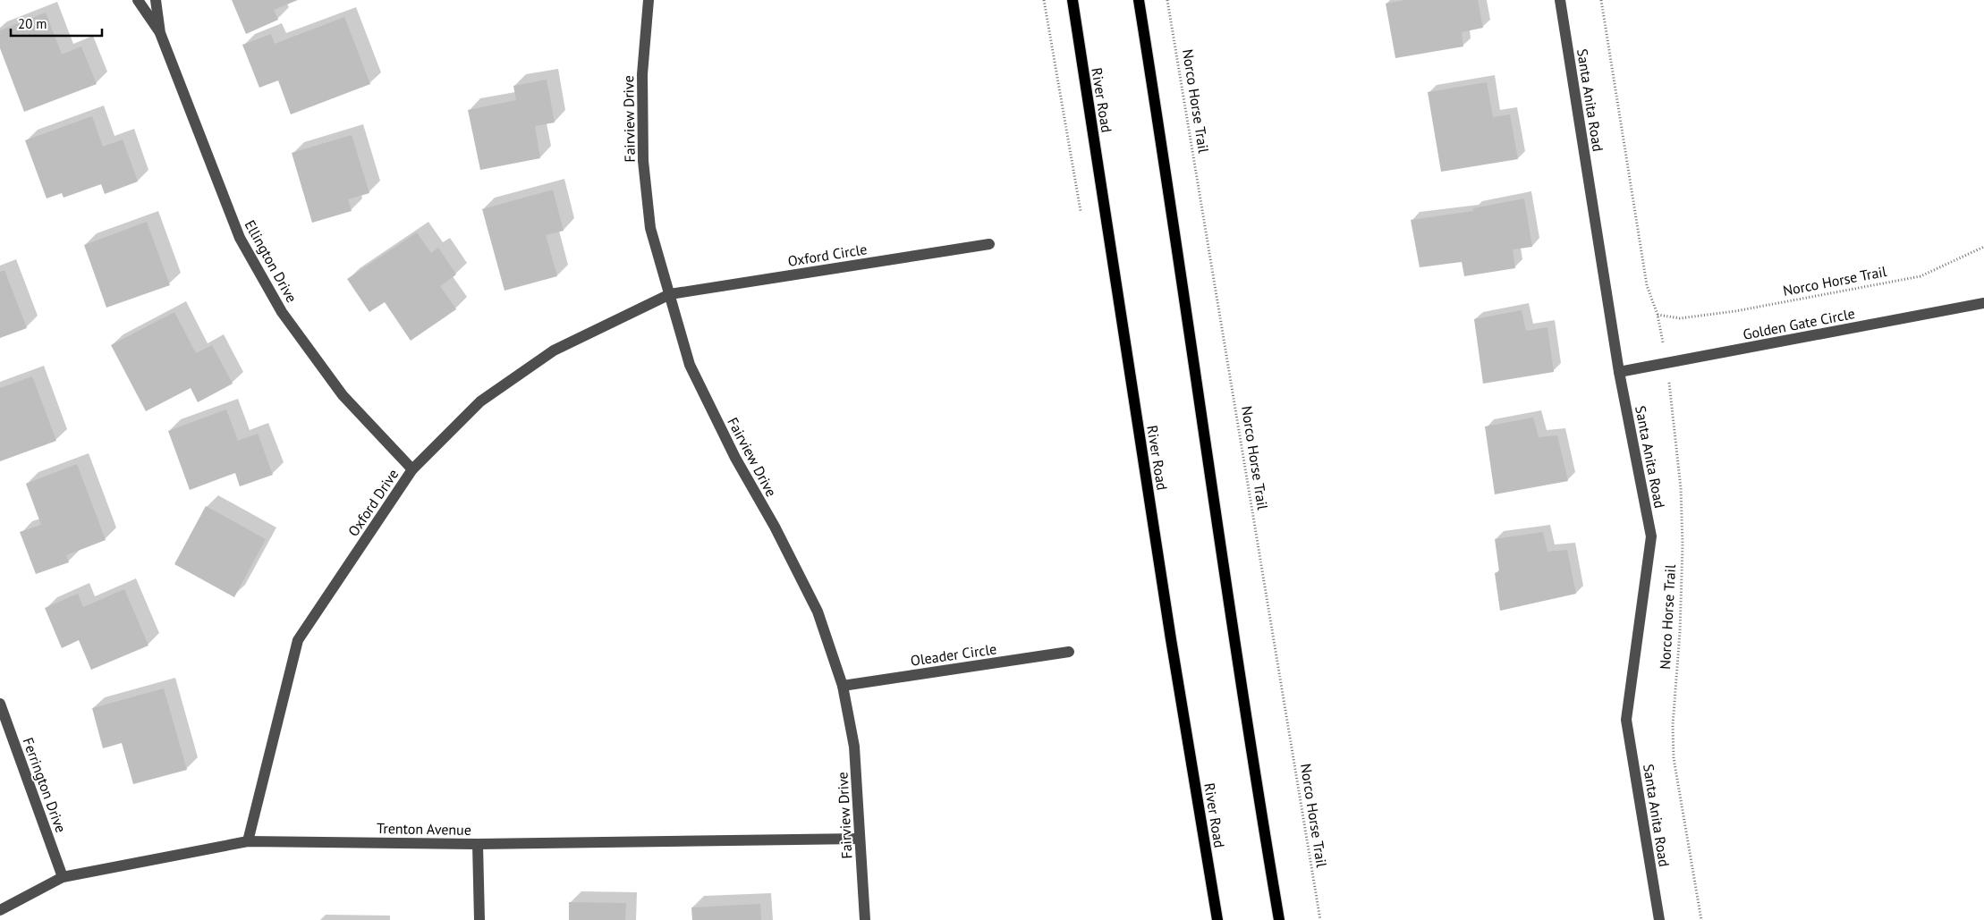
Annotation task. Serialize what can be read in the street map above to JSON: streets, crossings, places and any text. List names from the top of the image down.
{
  "streets": {
    "main road": ["River Road"],
    "street": [
      "Santa Anita Road",
      "Fairview Drive",
      "Oxford Circle",
      "Ellington Drive",
      "Golden Gate Circle",
      "Oxford Drive",
      "Oleader Circle",
      "Ferrington Drive",
      "Trenton Avenue"
    ],
    "path": ["Norco Horse Trail"]
  },
  "crossings": [
    ["Santa Anita Road", "Golden Gate Circle"],
    ["Norco Horse Trail", "Golden Gate Circle"],
    ["Fairview Drive", "Oxford Circle"],
    ["Fairview Drive", "Oxford Drive"],
    ["Fairview Drive", "Oleader Circle"],
    ["Fairview Drive", "Trenton Avenue"],
    ["Oxford Circle", "Oxford Drive"],
    ["Ellington Drive", "Oxford Drive"],
    ["Oxford Drive", "Trenton Avenue"],
    ["Ferrington Drive", "Trenton Avenue"]
  ],
  "scale_bar": "20 m"
}
